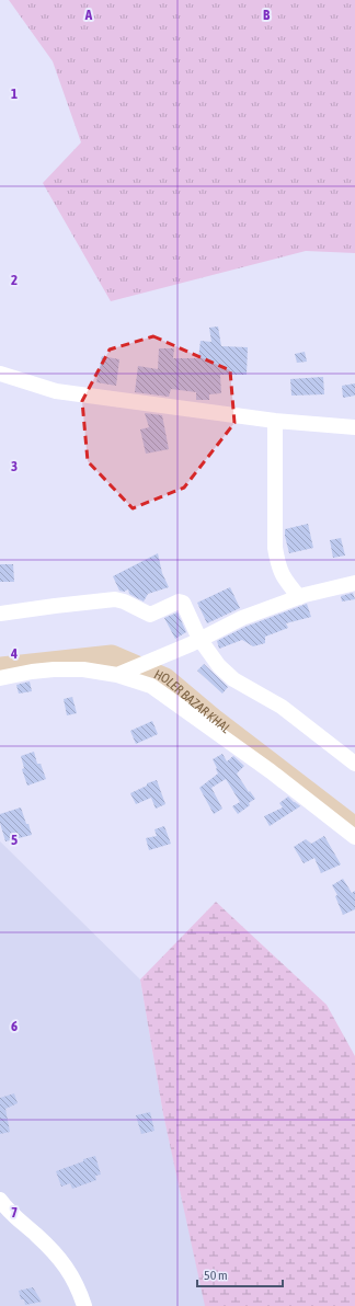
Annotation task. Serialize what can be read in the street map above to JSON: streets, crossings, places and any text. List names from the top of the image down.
{
  "water": ["HOLER BAZAR KHAL"],
  "scale_bar": "50 m",
  "grid": {
    "columns": ["A", "B"],
    "rows": [
      "1",
      "2",
      "3",
      "4",
      "5",
      "6",
      "7"
    ]
  }
}
